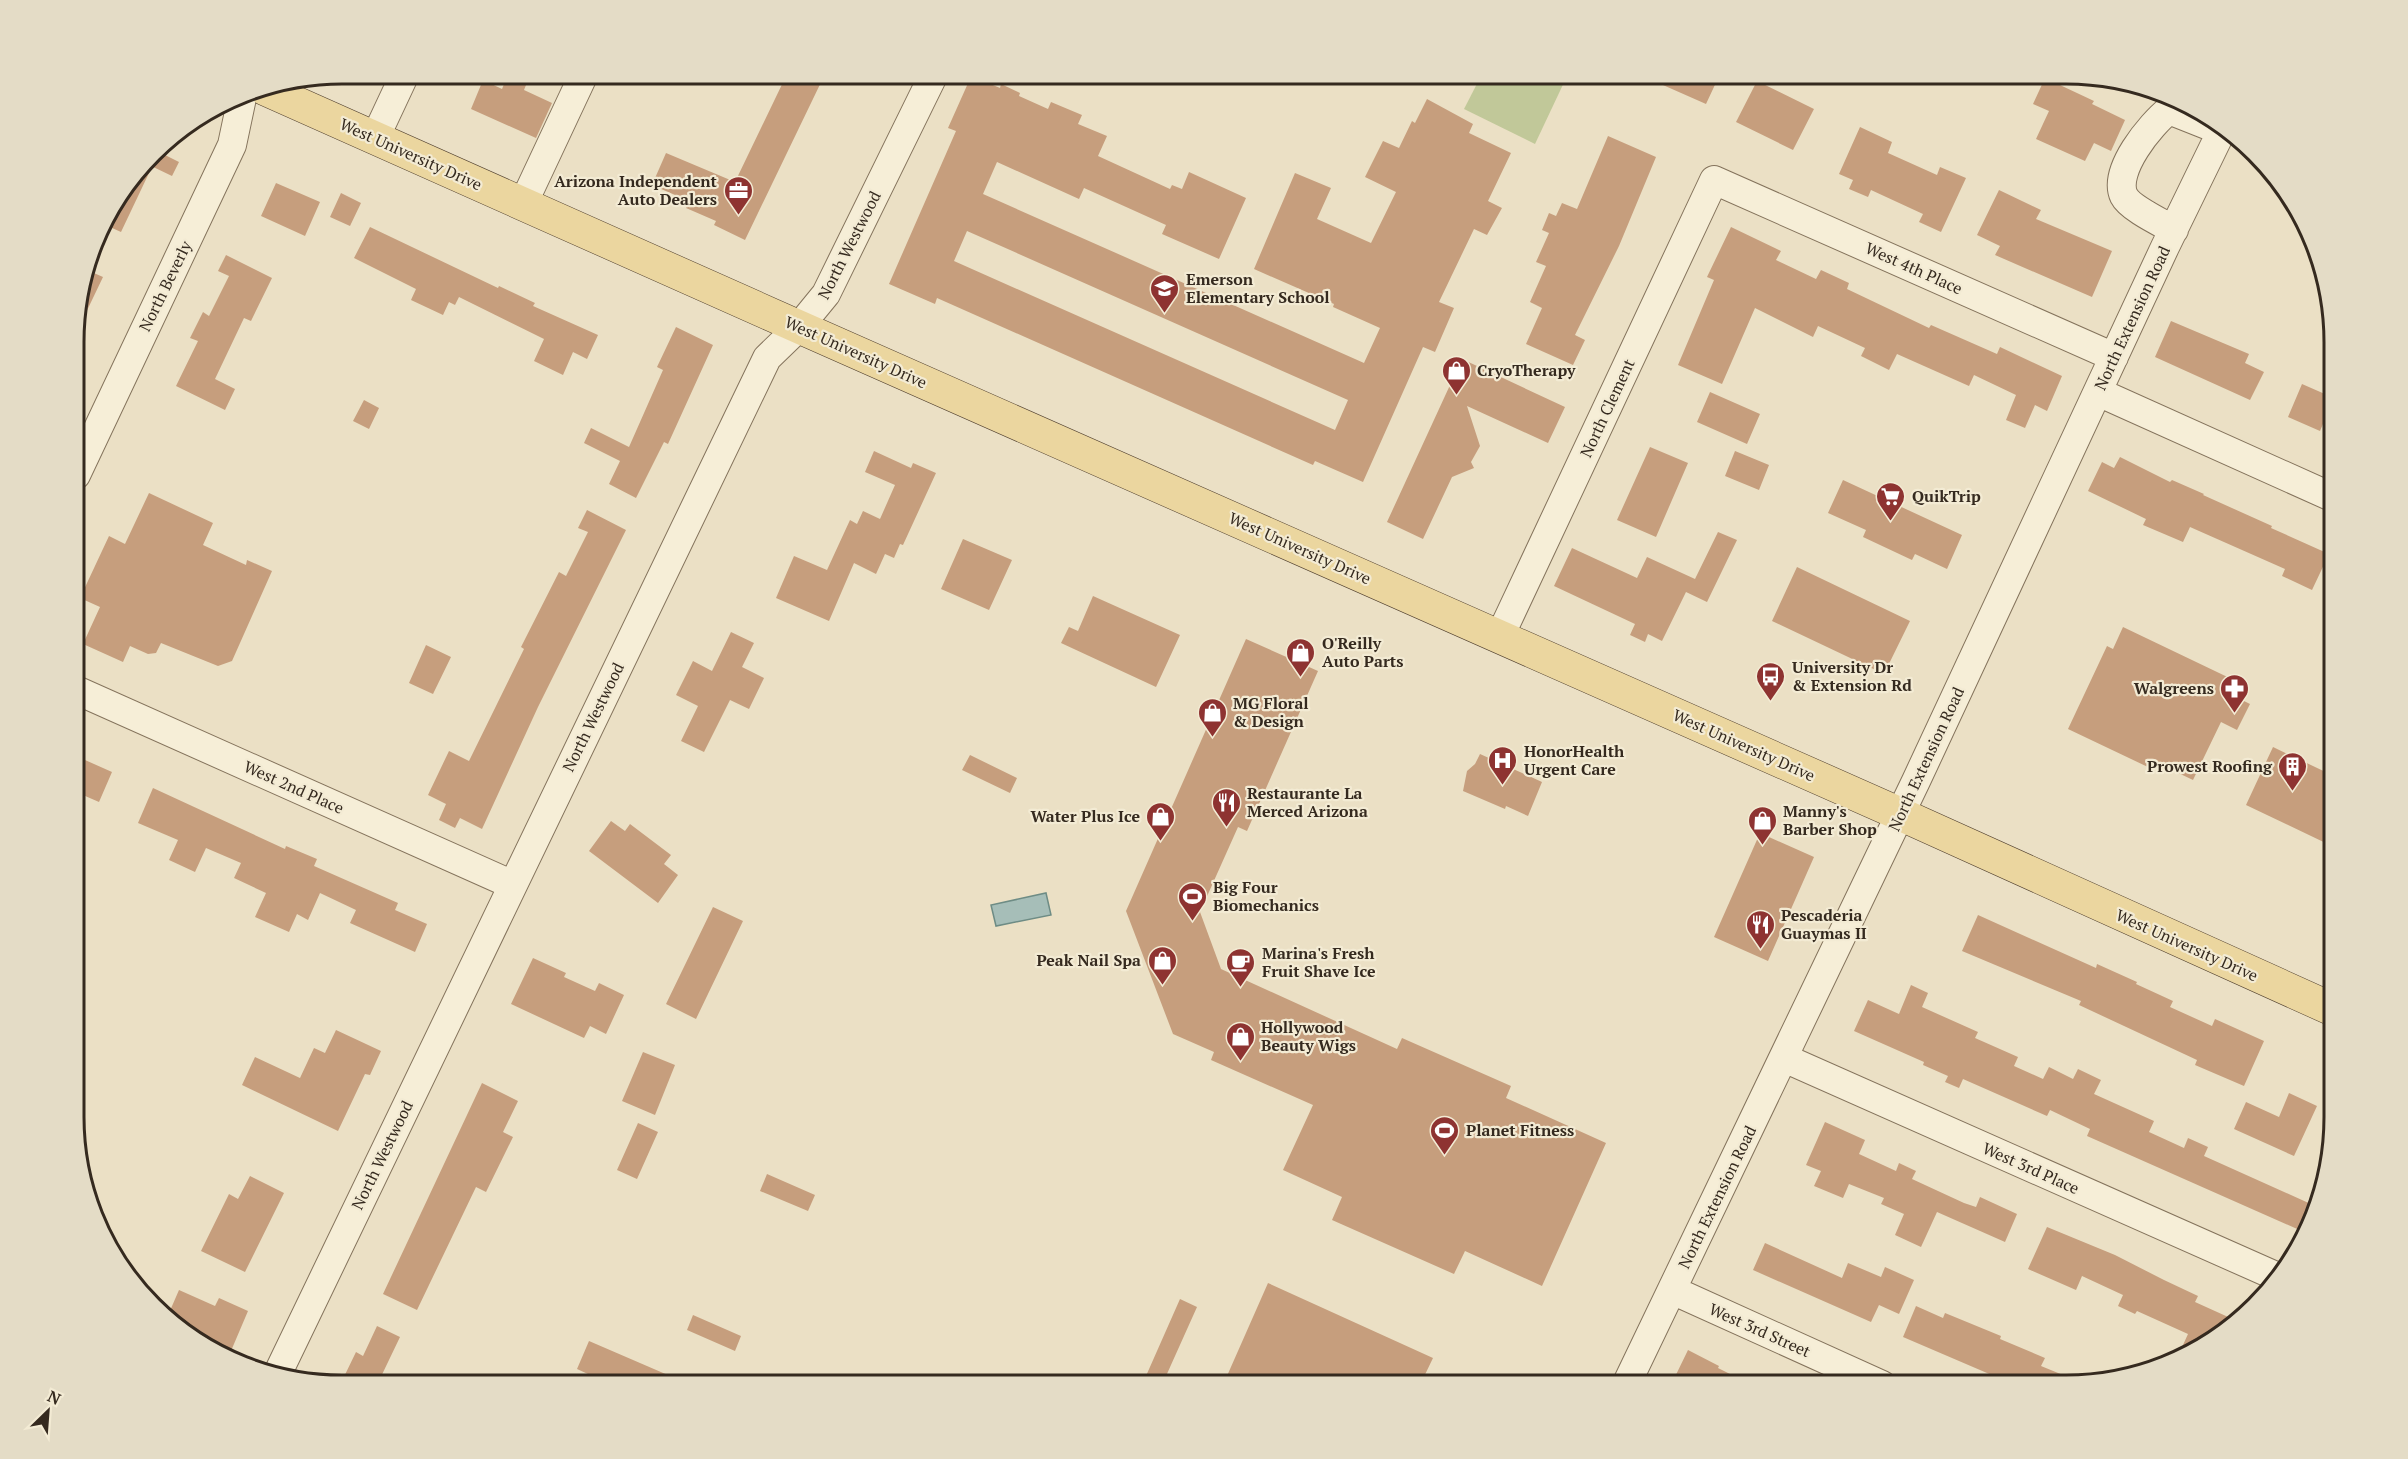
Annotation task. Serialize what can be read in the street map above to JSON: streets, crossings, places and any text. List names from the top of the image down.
{
  "streets": {
    "main road": ["West University Drive"],
    "street": [
      "North Westwood",
      "West 4th Place",
      "North Beverly",
      "North Extension Road",
      "North Clement",
      "West 2nd Place",
      "West 3rd Place",
      "West 3rd Street"
    ]
  },
  "crossings": [
    ["West University Drive", "North Westwood"],
    ["West University Drive", "North Extension Road"],
    ["West University Drive", "North Clement"],
    ["North Westwood", "West 2nd Place"],
    ["West 4th Place", "North Extension Road"],
    ["West 4th Place", "North Clement"],
    ["North Extension Road", "West 3rd Place"],
    ["North Extension Road", "West 3rd Street"]
  ],
  "places": {
    "office": ["Arizona Independent Auto Dealers"],
    "school or university": ["Emerson Elementary School"],
    "shop": [
      "CryoTherapy",
      "O'Reilly Auto Parts",
      "MG Floral & Design",
      "Water Plus Ice",
      "Manny's Barber Shop",
      "Peak Nail Spa",
      "Hollywood Beauty Wigs"
    ],
    "supermarket": ["QuikTrip"],
    "bus stop": ["University Dr & Extension Rd"],
    "pharmacy": ["Walgreens"],
    "hospital": ["HonorHealth Urgent Care"],
    "building": ["Prowest Roofing"],
    "restaurant": ["Restaurante La Merced Arizona", "Pescaderia Guaymas II"],
    "sports": ["Big Four Biomechanics", "Planet Fitness"],
    "cafe": ["Marina's Fresh Fruit Shave Ice"]
  },
  "north": "top right"
}
